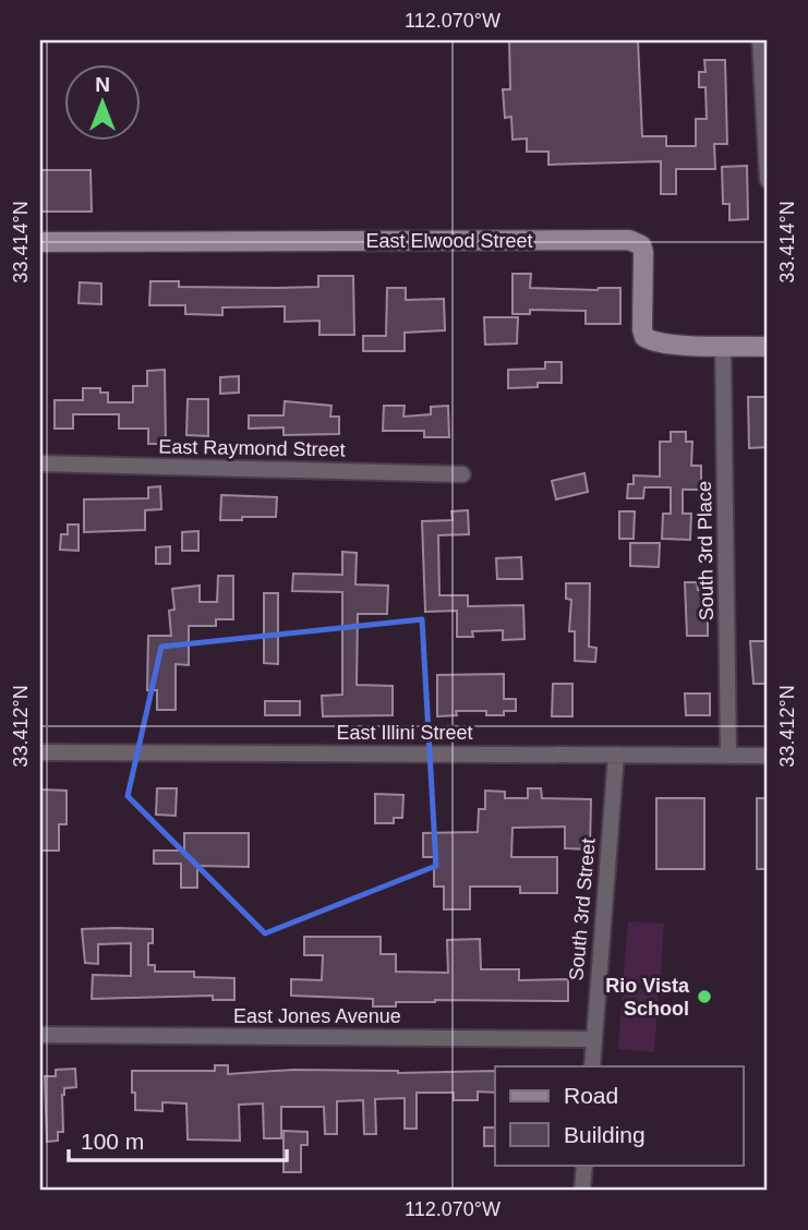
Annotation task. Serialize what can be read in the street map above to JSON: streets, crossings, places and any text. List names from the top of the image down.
{
  "streets": {
    "street": [
      "East Elwood Street",
      "East Raymond Street",
      "South 3rd Place",
      "East Illini Street",
      "South 3rd Street",
      "East Jones Avenue"
    ]
  },
  "crossings": [
    ["East Elwood Street", "South 3rd Place"],
    ["South 3rd Place", "East Illini Street"],
    ["East Illini Street", "South 3rd Street"],
    ["South 3rd Street", "East Jones Avenue"]
  ],
  "places": ["Rio Vista School"],
  "legend": ["Road", "Building"],
  "scale_bar": "100 m",
  "north": "top",
  "coordinates": ["112.070°W", "33.414°N", "33.412°N"]
}
